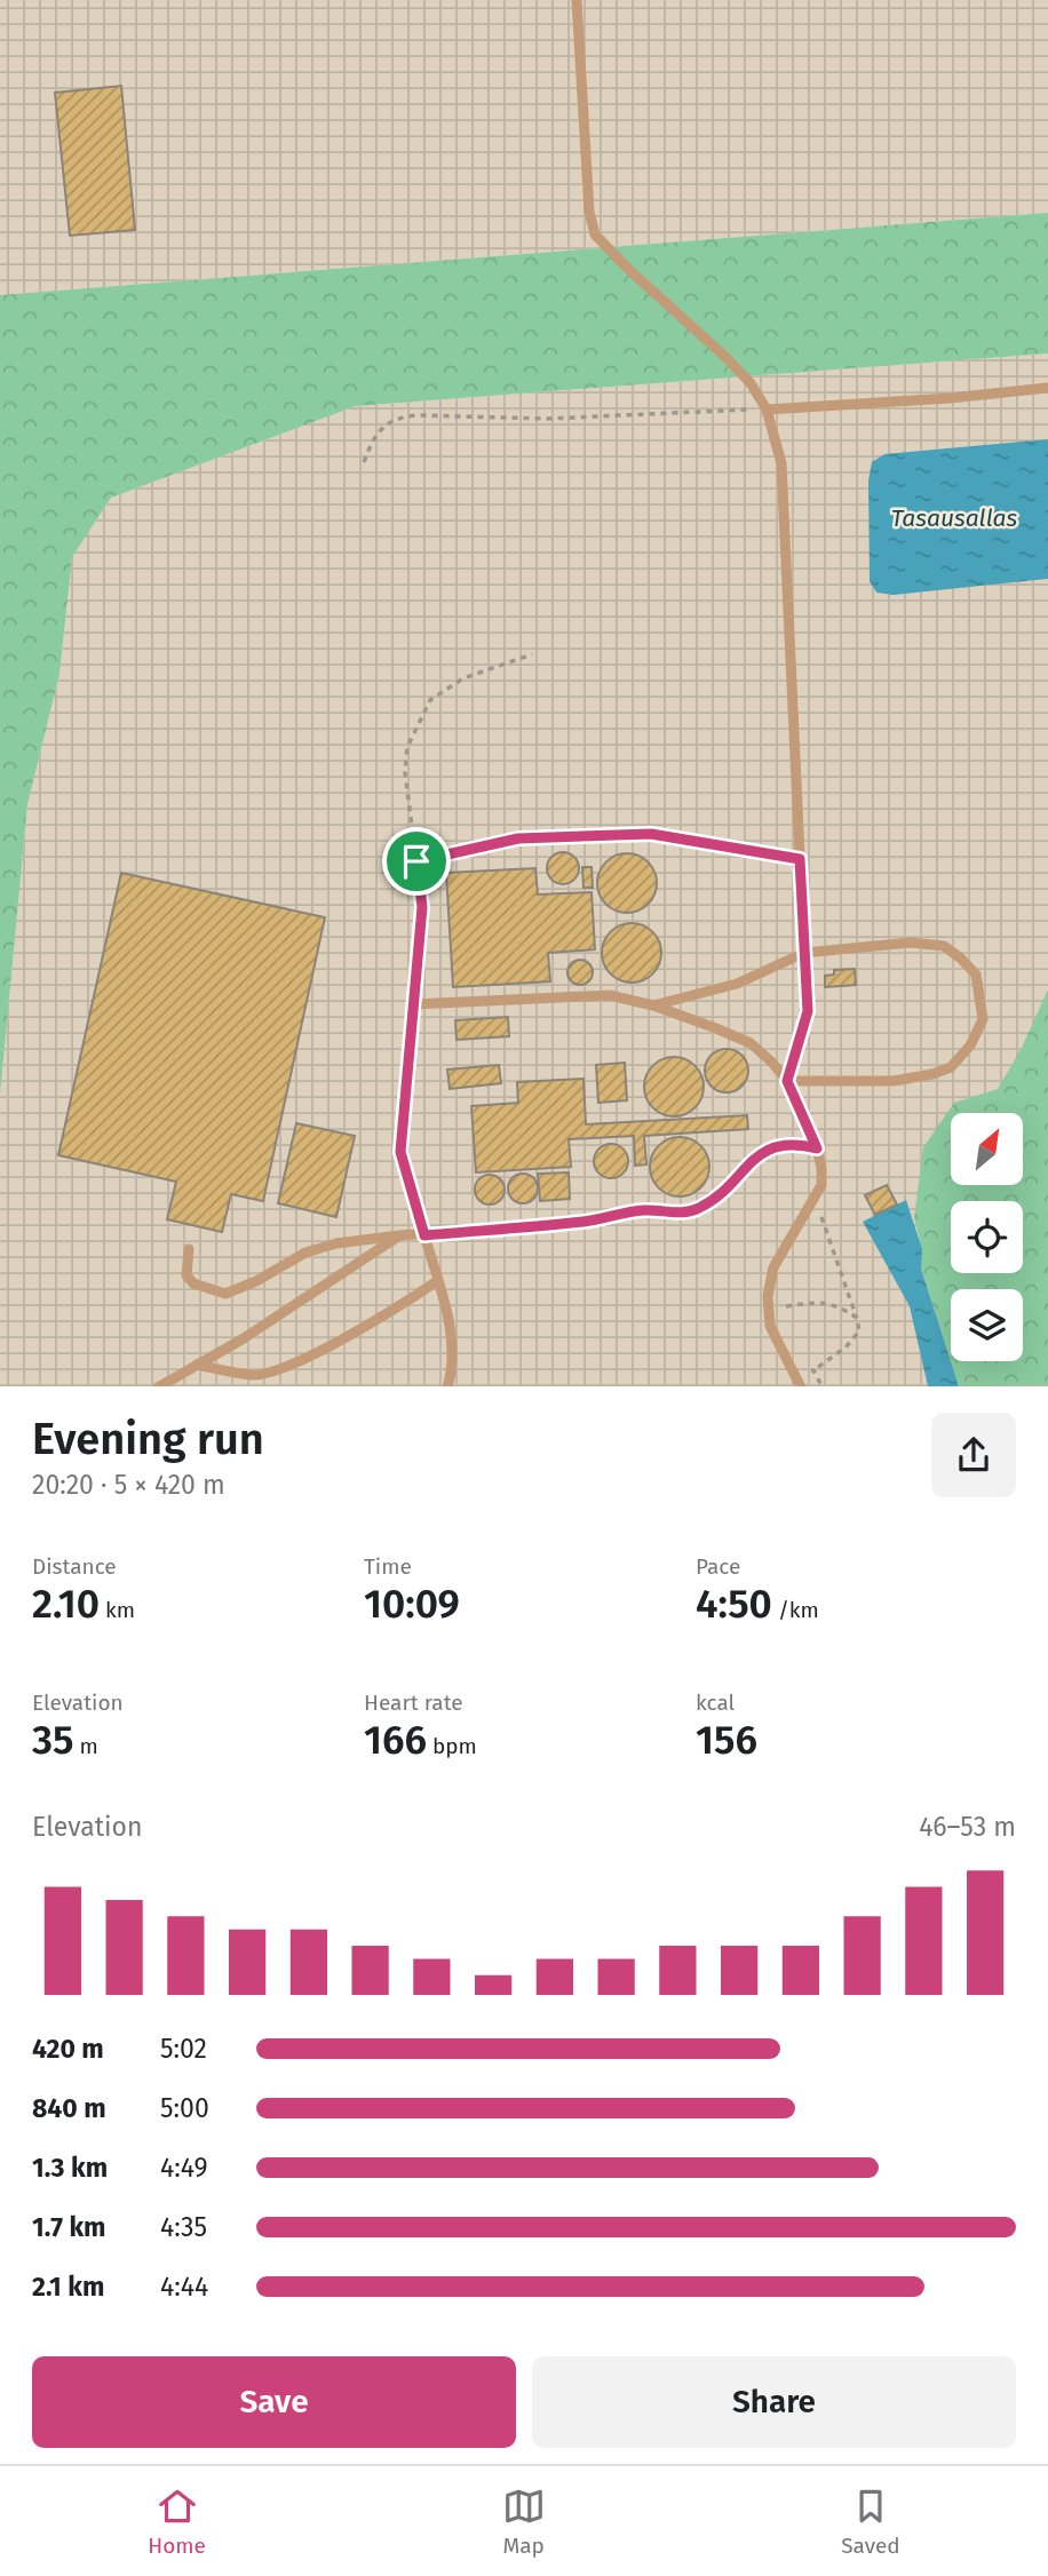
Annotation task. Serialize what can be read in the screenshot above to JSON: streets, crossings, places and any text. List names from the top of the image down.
{
  "water": ["Tasausallas"],
  "north": "top right",
  "page": {
    "heading": ["Evening run", "20:20 · 5 × 420 m"],
    "stats": [
      ["Distance", "2.10 km"],
      ["Time", "10:09"],
      ["Pace", "4:50 /km"],
      ["Elevation", "35 m"],
      ["Heart rate", "166 bpm"],
      ["kcal", "156"]
    ],
    "chart": ["Elevation", "46–53 m"],
    "list": [
      {
        "name": "420 m",
        "note": "5:02"
      },
      {
        "name": "840 m",
        "note": "5:00"
      },
      {
        "name": "1.3 km",
        "note": "4:49"
      },
      {
        "name": "1.7 km",
        "note": "4:35"
      },
      {
        "name": "2.1 km",
        "note": "4:44"
      }
    ],
    "buttons": ["Save", "Share"],
    "tabs": ["Home", "Map", "Saved"]
  }
}
